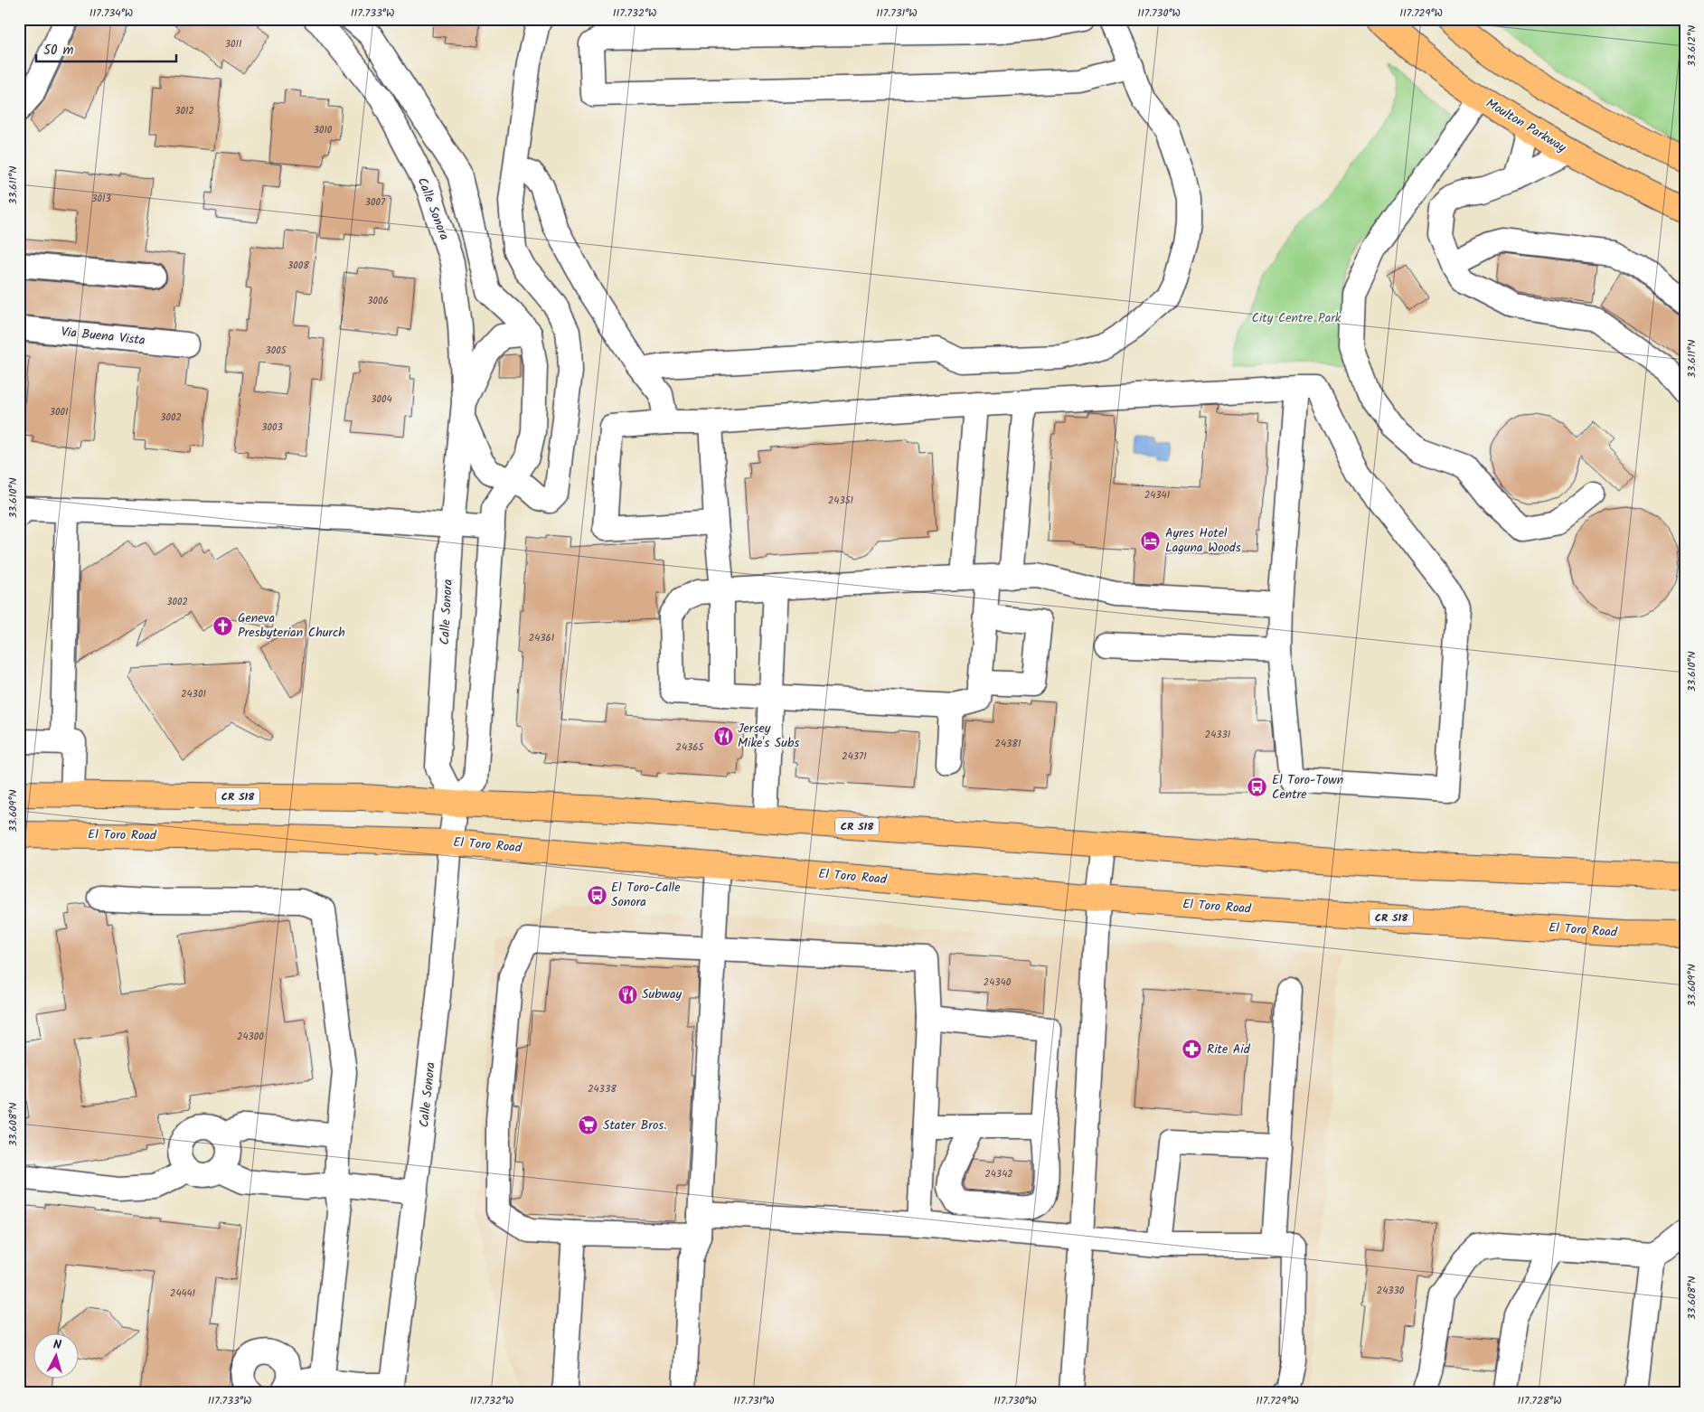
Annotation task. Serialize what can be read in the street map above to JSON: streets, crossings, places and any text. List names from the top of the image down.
{
  "streets": {
    "main road": ["Moulton Parkway", "CR S18", "El Toro Road"],
    "street": ["Calle Sonora", "Via Buena Vista"]
  },
  "crossings": [
    ["Calle Sonora", "CR S18"],
    ["Calle Sonora", "El Toro Road"]
  ],
  "parks": ["City Centre Park"],
  "places": {
    "hotel": ["Ayres Hotel Laguna Woods"],
    "church": ["Geneva Presbyterian Church"],
    "restaurant": ["Jersey Mike's Subs", "Subway"],
    "bus stop": ["El Toro-Town Centre", "El Toro-Calle Sonora"],
    "pharmacy": ["Rite Aid"],
    "supermarket": ["Stater Bros."]
  },
  "house_numbers": [
    "3011",
    "3012",
    "3010",
    "3013",
    "3007",
    "3008",
    "3006",
    "3005",
    "3004",
    "3001",
    "3002",
    "3003",
    "24341",
    "24351",
    "3002",
    "24361",
    "24301",
    "24331",
    "24381",
    "24365",
    "24371",
    "24340",
    "24300",
    "24338",
    "24342",
    "24330",
    "24441"
  ],
  "scale_bar": "50 m",
  "north": "top",
  "coordinates": [
    "117.734°W",
    "117.733°W",
    "117.732°W",
    "117.731°W",
    "117.730°W",
    "117.729°W",
    "33.612°N",
    "33.611°N",
    "33.610°N",
    "33.609°N",
    "33.608°N",
    "117.728°W"
  ]
}
